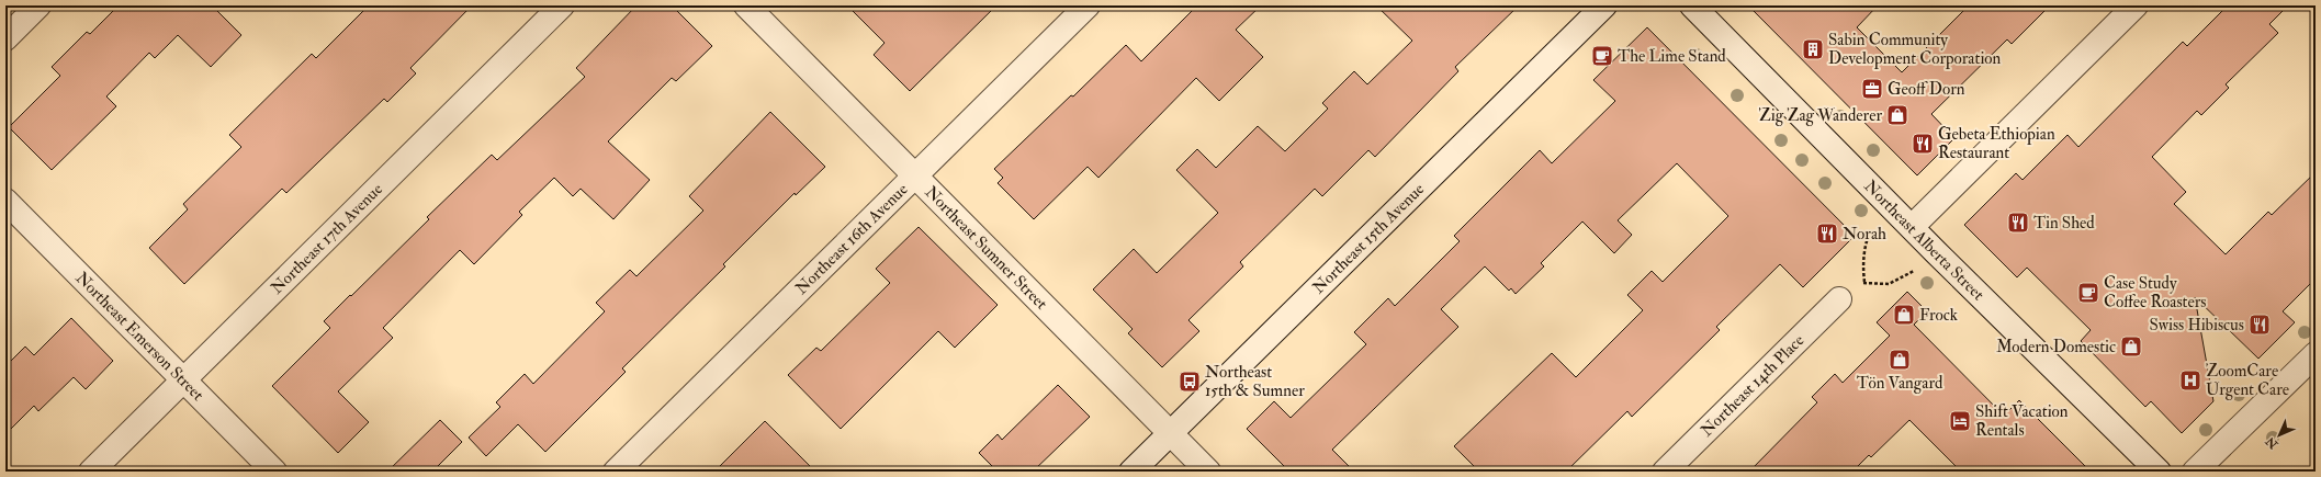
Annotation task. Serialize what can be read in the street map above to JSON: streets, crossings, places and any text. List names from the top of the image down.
{
  "streets": {
    "street": [
      "Northeast 16th Avenue",
      "Northeast 15th Avenue",
      "Northeast 17th Avenue",
      "Northeast Alberta Street",
      "Northeast Sumner Street",
      "Northeast Emerson Street",
      "Northeast 14th Place"
    ]
  },
  "crossings": [
    ["Northeast 16th Avenue", "Northeast Sumner Street"],
    ["Northeast 15th Avenue", "Northeast Sumner Street"],
    ["Northeast 17th Avenue", "Northeast Emerson Street"]
  ],
  "places": {
    "building": ["Sabin Community Development Corporation"],
    "cafe": ["The Lime Stand", "Case Study Coffee Roasters"],
    "office": ["Geoff Dorn"],
    "shop": [
      "Zig Zag Wanderer",
      "Frock",
      "Modern Domestic",
      "Tön Vangard"
    ],
    "restaurant": [
      "Gebeta Ethiopian Restaurant",
      "Tin Shed",
      "Norah",
      "Swiss Hibiscus"
    ],
    "hospital": ["ZoomCare Urgent Care"],
    "bus stop": ["Northeast 15th & Sumner"],
    "hotel": ["Shift Vacation Rentals"]
  },
  "north": "bottom left"
}
